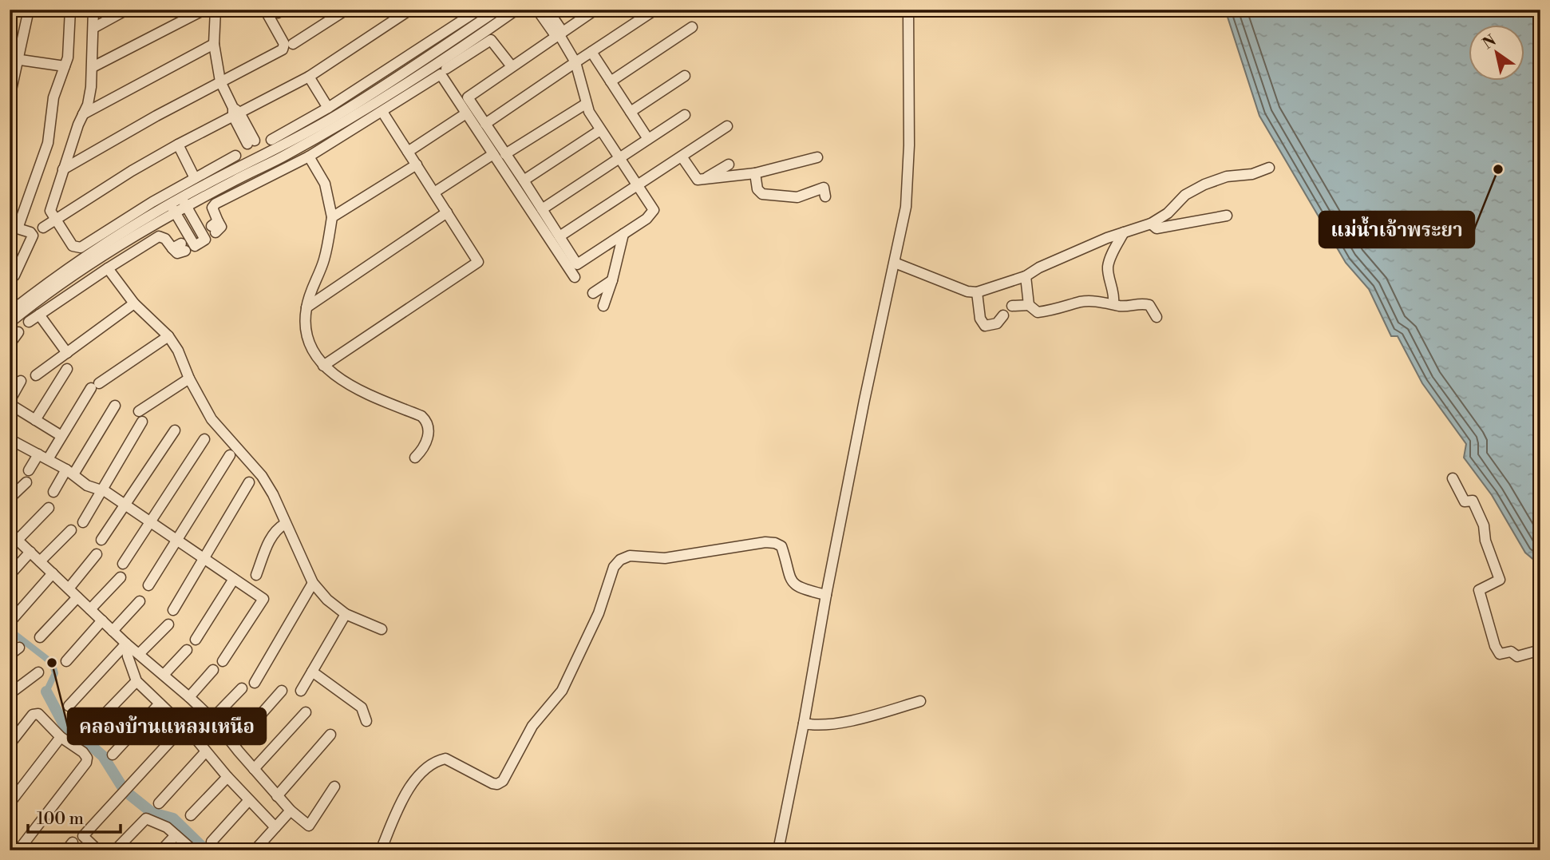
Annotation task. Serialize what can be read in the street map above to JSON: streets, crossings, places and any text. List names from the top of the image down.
{
  "places": ["แม่น้ำเจ้าพระยา", "คลองบ้านแหลมเหนือ"],
  "scale_bar": "100 m",
  "north": "top left"
}
